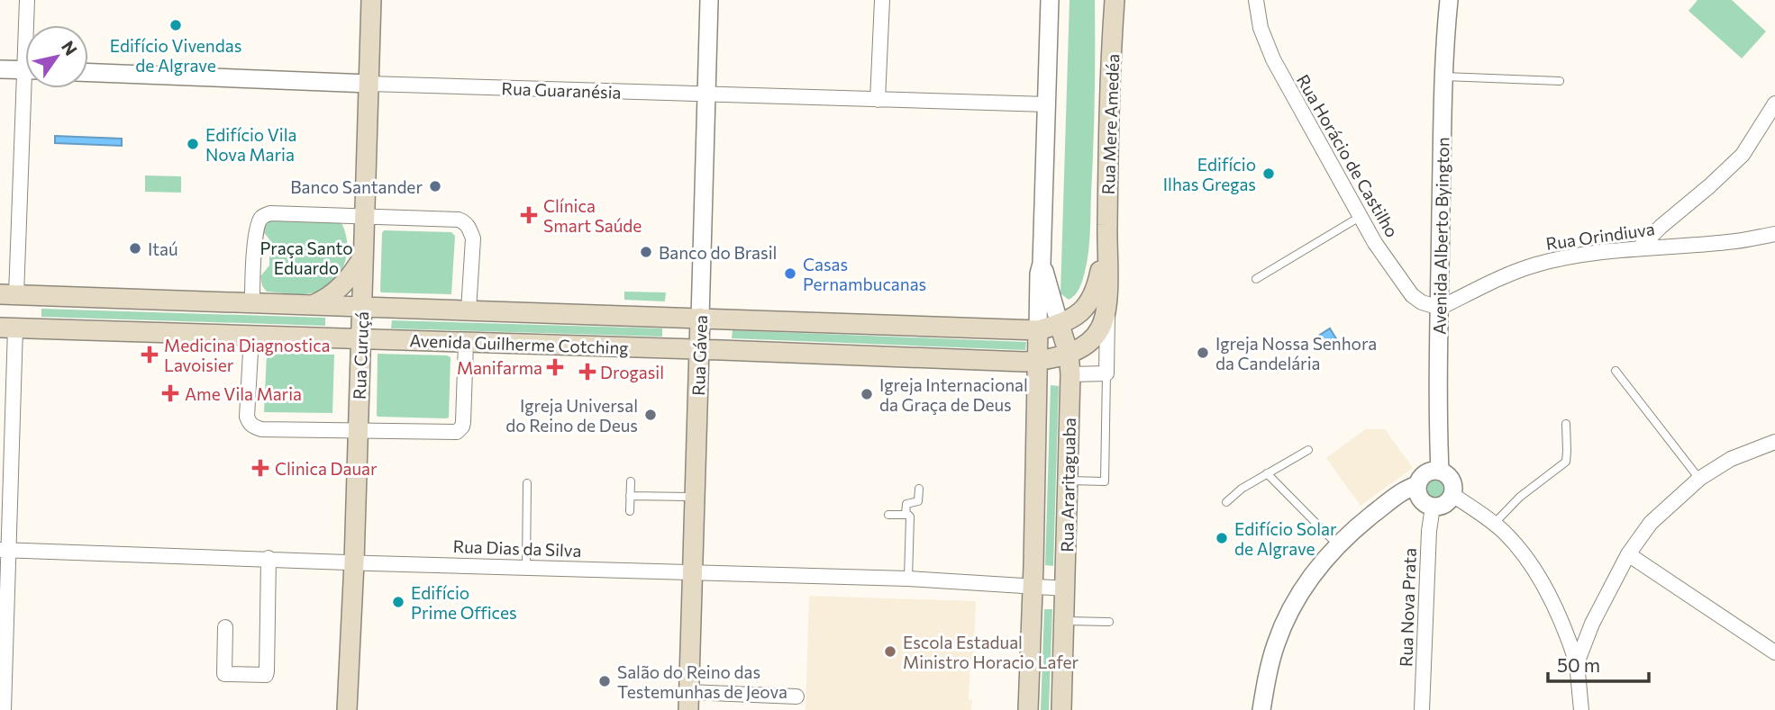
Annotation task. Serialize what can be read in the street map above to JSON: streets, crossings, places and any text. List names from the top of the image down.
{
  "streets": {
    "main road": [
      "Rua Mere Amedéa",
      "Avenida Guilherme Cotching",
      "Rua Curuçá",
      "Rua Gávea",
      "Rua Araritaguaba"
    ],
    "street": [
      "Rua Guaranésia",
      "Rua Horácio de Castilho",
      "Avenida Alberto Byington",
      "Rua Orindiuva",
      "Rua Dias da Silva",
      "Rua Nova Prata"
    ]
  },
  "crossings": [
    ["Rua Guaranésia", "Rua Curuçá"],
    ["Rua Guaranésia", "Rua Gávea"],
    ["Rua Guaranésia", "Rua Araritaguaba"],
    ["Rua Mere Amedéa", "Avenida Guilherme Cotching"],
    ["Rua Mere Amedéa", "Rua Araritaguaba"],
    ["Rua Horácio de Castilho", "Avenida Alberto Byington"],
    ["Rua Horácio de Castilho", "Rua Orindiuva"],
    ["Avenida Alberto Byington", "Rua Orindiuva"],
    ["Avenida Alberto Byington", "Rua Nova Prata"],
    ["Avenida Guilherme Cotching", "Rua Curuçá"],
    ["Avenida Guilherme Cotching", "Rua Gávea"],
    ["Avenida Guilherme Cotching", "Rua Araritaguaba"],
    ["Rua Curuçá", "Rua Dias da Silva"],
    ["Rua Gávea", "Rua Dias da Silva"],
    ["Rua Araritaguaba", "Rua Dias da Silva"]
  ],
  "parks": ["Praça Santo Eduardo"],
  "places": {
    "other": [
      "Edifício Vivendas de Algrave",
      "Edifício Vila Nova Maria",
      "Edifício Ilhas Gregas",
      "Banco Santander",
      "Itaú",
      "Banco do Brasil",
      "Casas Pernambucanas",
      "Igreja Nossa Senhora da Candelária",
      "Igreja Internacional da Graça de Deus",
      "Igreja Universal do Reino de Deus",
      "Edifício Solar de Algrave",
      "Edifício Prime Offices",
      "Escola Estadual Ministro Horacio Lafer",
      "Salão do Reino das Testemunhas de Jeova"
    ],
    "health": [
      "Clínica Smart Saúde",
      "Medicina Diagnostica Lavoisier",
      "Manifarma",
      "Drogasil",
      "Ame Vila Maria",
      "Clinica Dauar"
    ]
  },
  "scale_bar": "50 m",
  "north": "top right"
}
